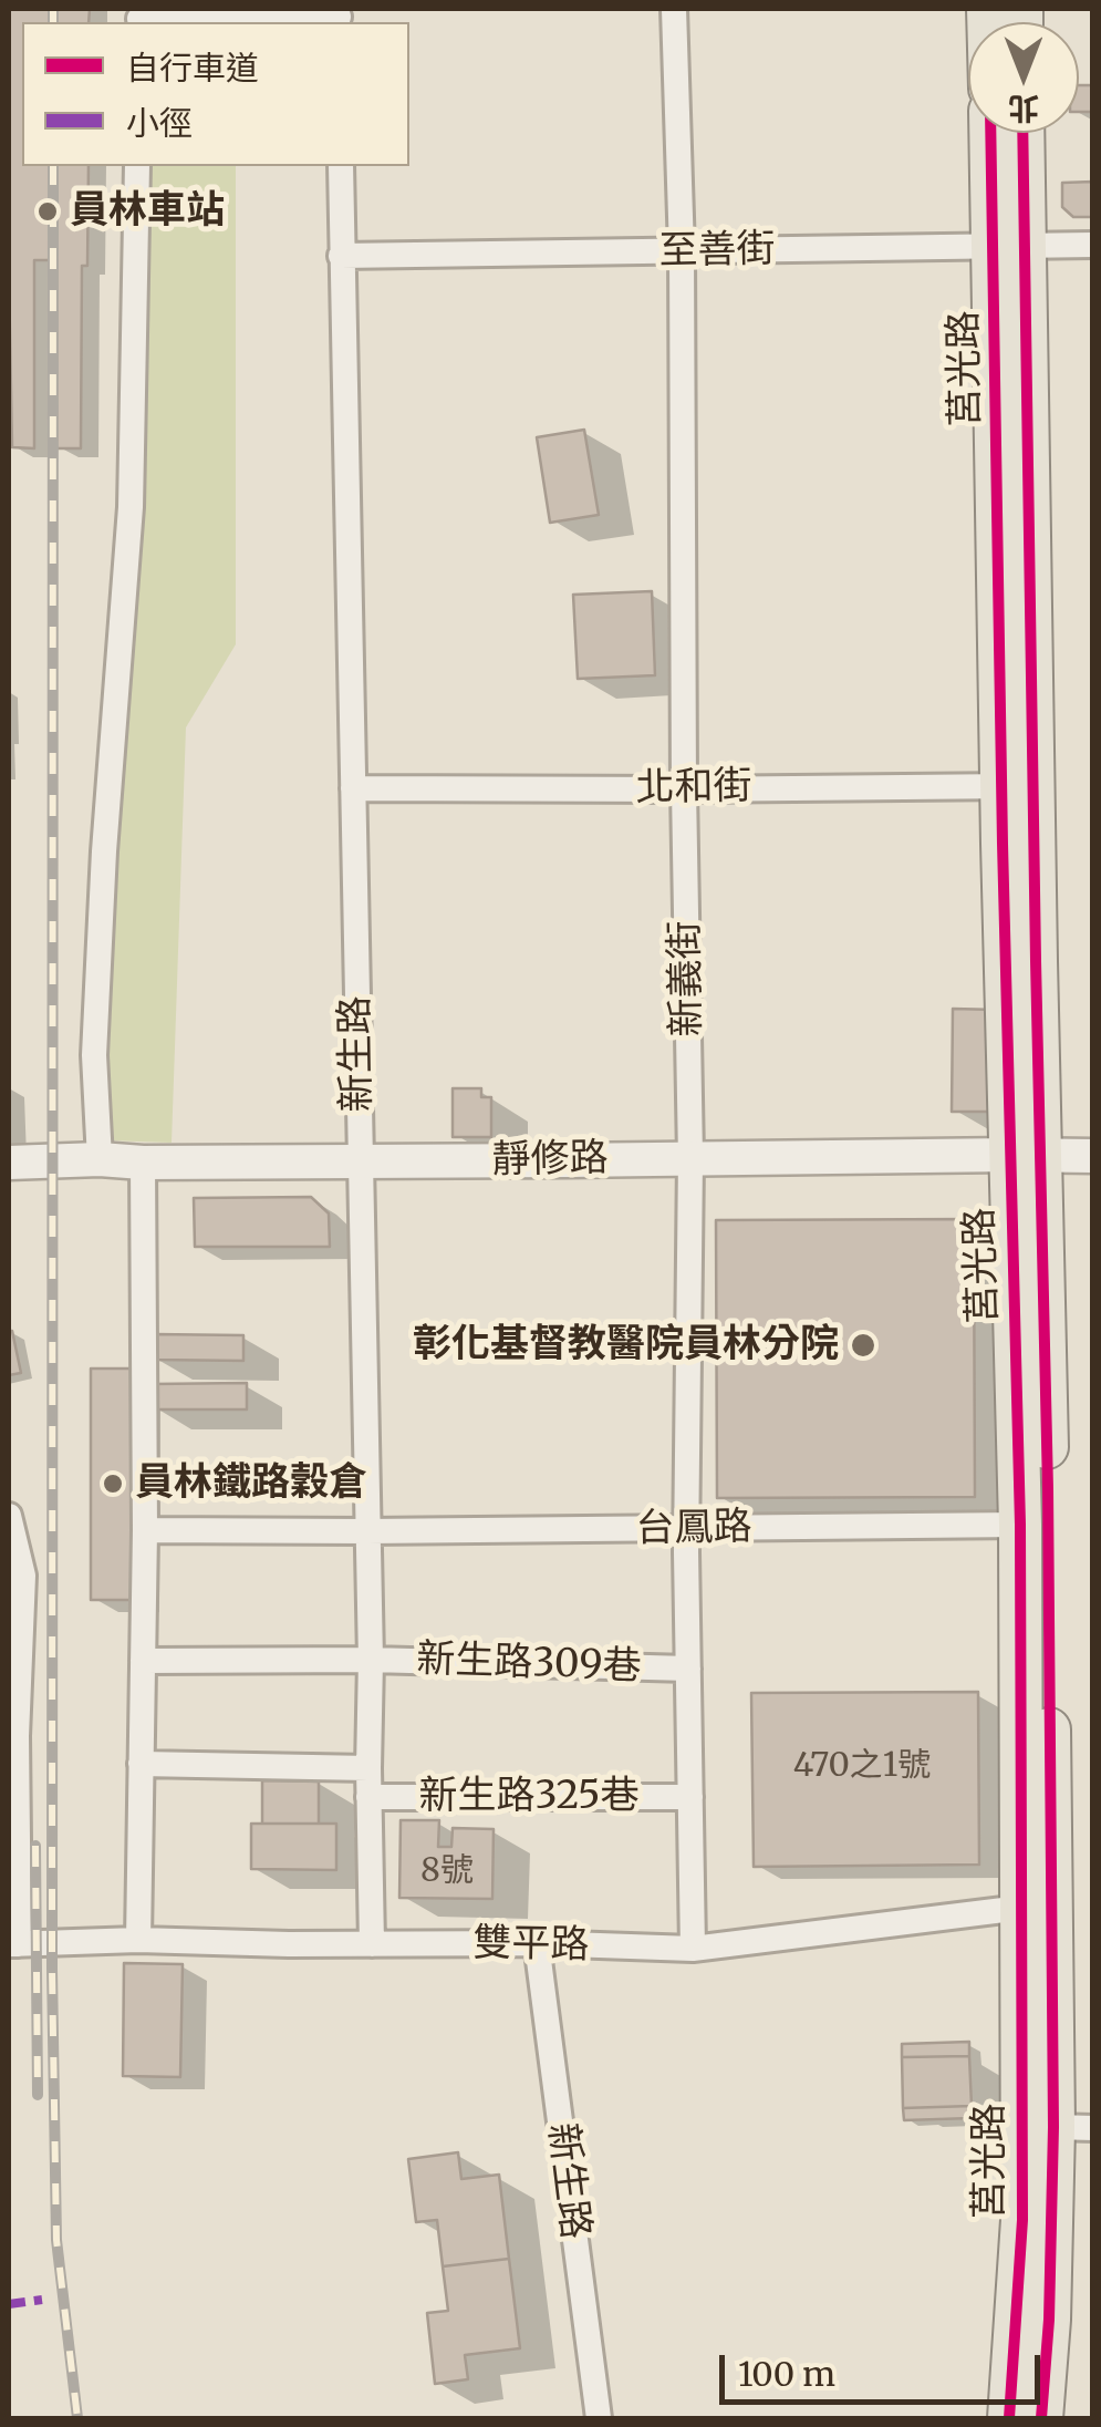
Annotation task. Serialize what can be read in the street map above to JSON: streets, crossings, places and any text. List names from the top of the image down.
{
  "streets": {
    "main road": ["莒光路"],
    "street": [
      "至善街",
      "北和街",
      "新義街",
      "新生路",
      "靜修路",
      "台鳳路",
      "新生路309巷",
      "新生路325巷",
      "雙平路"
    ]
  },
  "crossings": [
    ["至善街", "莒光路"],
    ["至善街", "新義街"],
    ["至善街", "新生路"],
    ["莒光路", "北和街"],
    ["莒光路", "靜修路"],
    ["莒光路", "台鳳路"],
    ["莒光路", "雙平路"],
    ["北和街", "新義街"],
    ["北和街", "新生路"],
    ["新義街", "靜修路"],
    ["新義街", "台鳳路"],
    ["新義街", "新生路309巷"],
    ["新義街", "新生路325巷"],
    ["新義街", "雙平路"],
    ["新生路", "靜修路"],
    ["新生路", "台鳳路"],
    ["新生路", "新生路309巷"],
    ["新生路", "新生路325巷"],
    ["新生路", "雙平路"]
  ],
  "places": ["員林車站", "彰化基督教醫院員林分院", "員林鐵路穀倉"],
  "house_numbers": ["470之1號", "8號"],
  "legend": ["自行車道", "小徑"],
  "scale_bar": "100 m",
  "north": "bottom"
}
